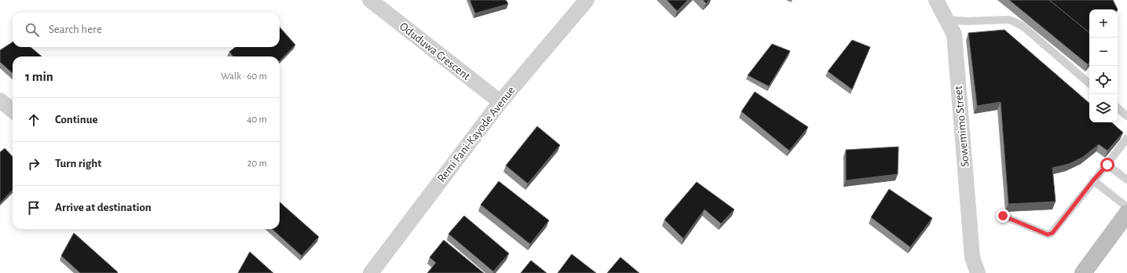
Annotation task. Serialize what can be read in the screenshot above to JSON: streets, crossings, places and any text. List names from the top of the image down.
{
  "streets": {
    "street": ["Oduduwa Crescent", "Sowemimo Street", "Remi Fani-Kayode Avenue"]
  },
  "crossings": [
    ["Oduduwa Crescent", "Remi Fani-Kayode Avenue"]
  ],
  "page": {
    "map_buttons": ["+", "−"],
    "search": "Search here",
    "heading": ["1 min", "Walk · 60 m"],
    "list": [
      ["Continue", "40 m"],
      ["Turn right", "20 m"],
      "Arrive at destination"
    ]
  }
}
